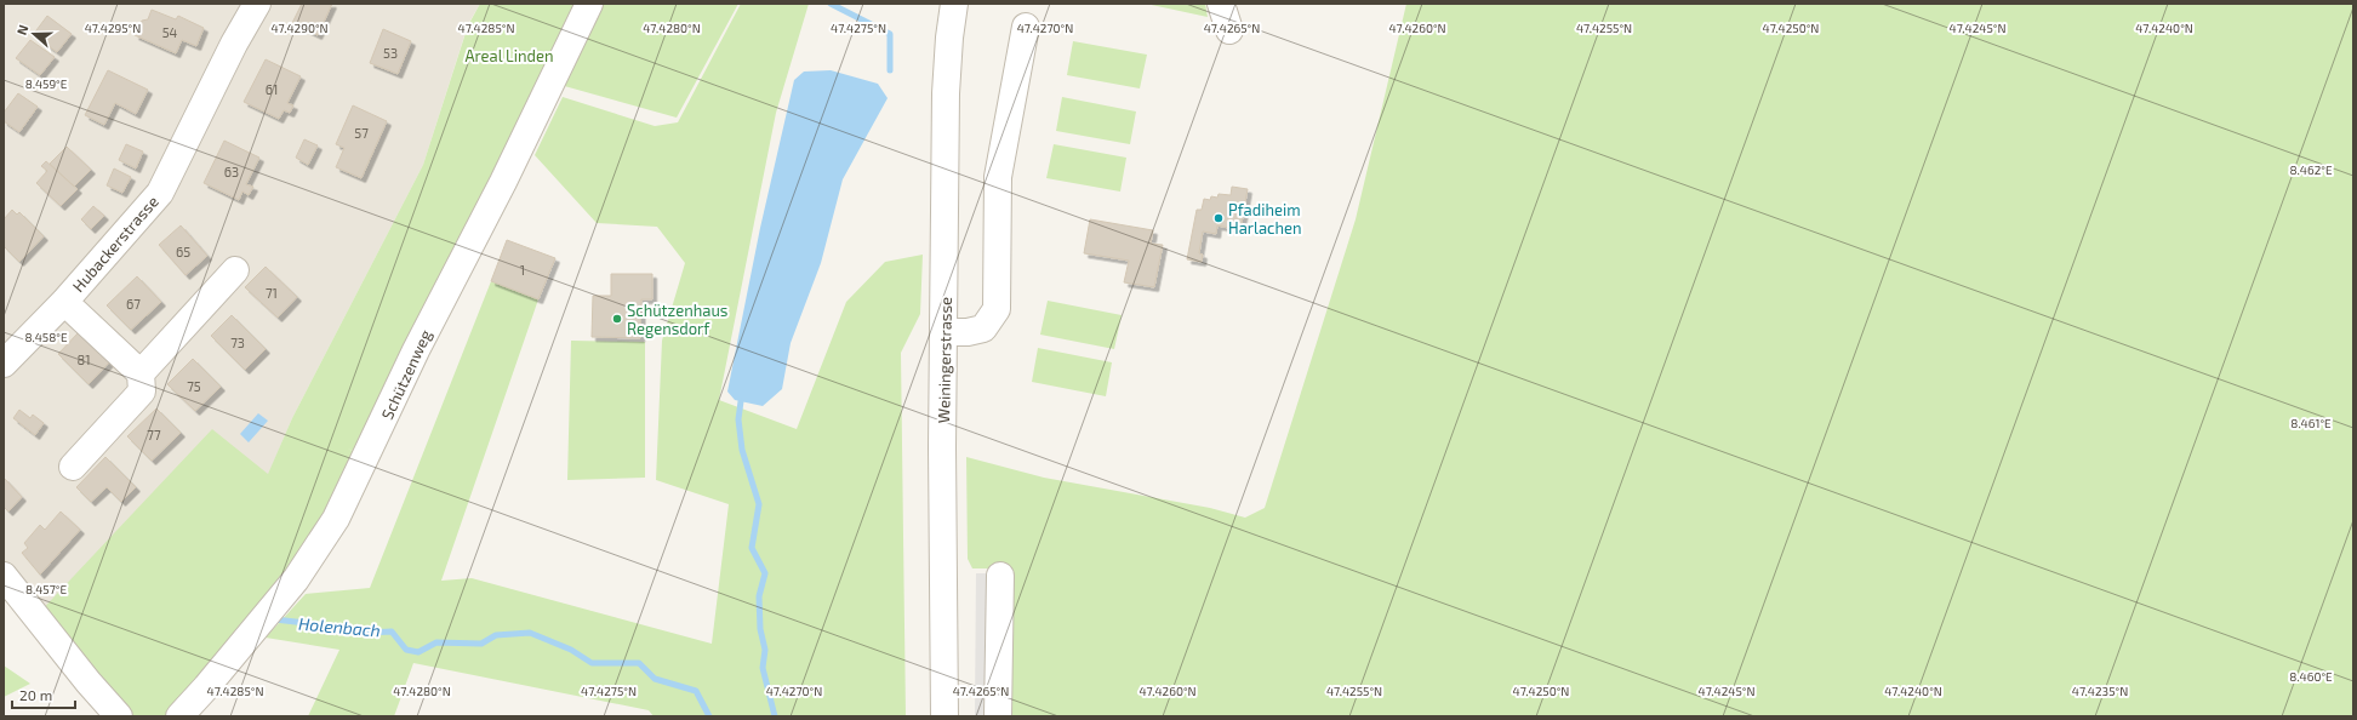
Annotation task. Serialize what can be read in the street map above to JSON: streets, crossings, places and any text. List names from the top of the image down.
{
  "streets": {
    "street": ["Hubackerstrasse", "Weiningerstrasse", "Schützenweg"]
  },
  "water": ["Holenbach"],
  "parks": ["Areal Linden"],
  "places": ["Pfadiheim Harlachen", "Schützenhaus Regensdorf"],
  "house_numbers": [
    "54",
    "53",
    "61",
    "57",
    "63",
    "65",
    "1",
    "71",
    "67",
    "73",
    "81",
    "75",
    "77"
  ],
  "scale_bar": "20 m",
  "north": "left",
  "coordinates": [
    "47.4295°N",
    "47.4290°N",
    "47.4285°N",
    "47.4280°N",
    "47.4275°N",
    "47.4270°N",
    "47.4265°N",
    "47.4260°N",
    "47.4255°N",
    "47.4250°N",
    "47.4245°N",
    "47.4240°N",
    "8.459°E",
    "8.462°E",
    "8.458°E",
    "8.461°E",
    "8.457°E",
    "8.460°E",
    "47.4235°N"
  ]
}
